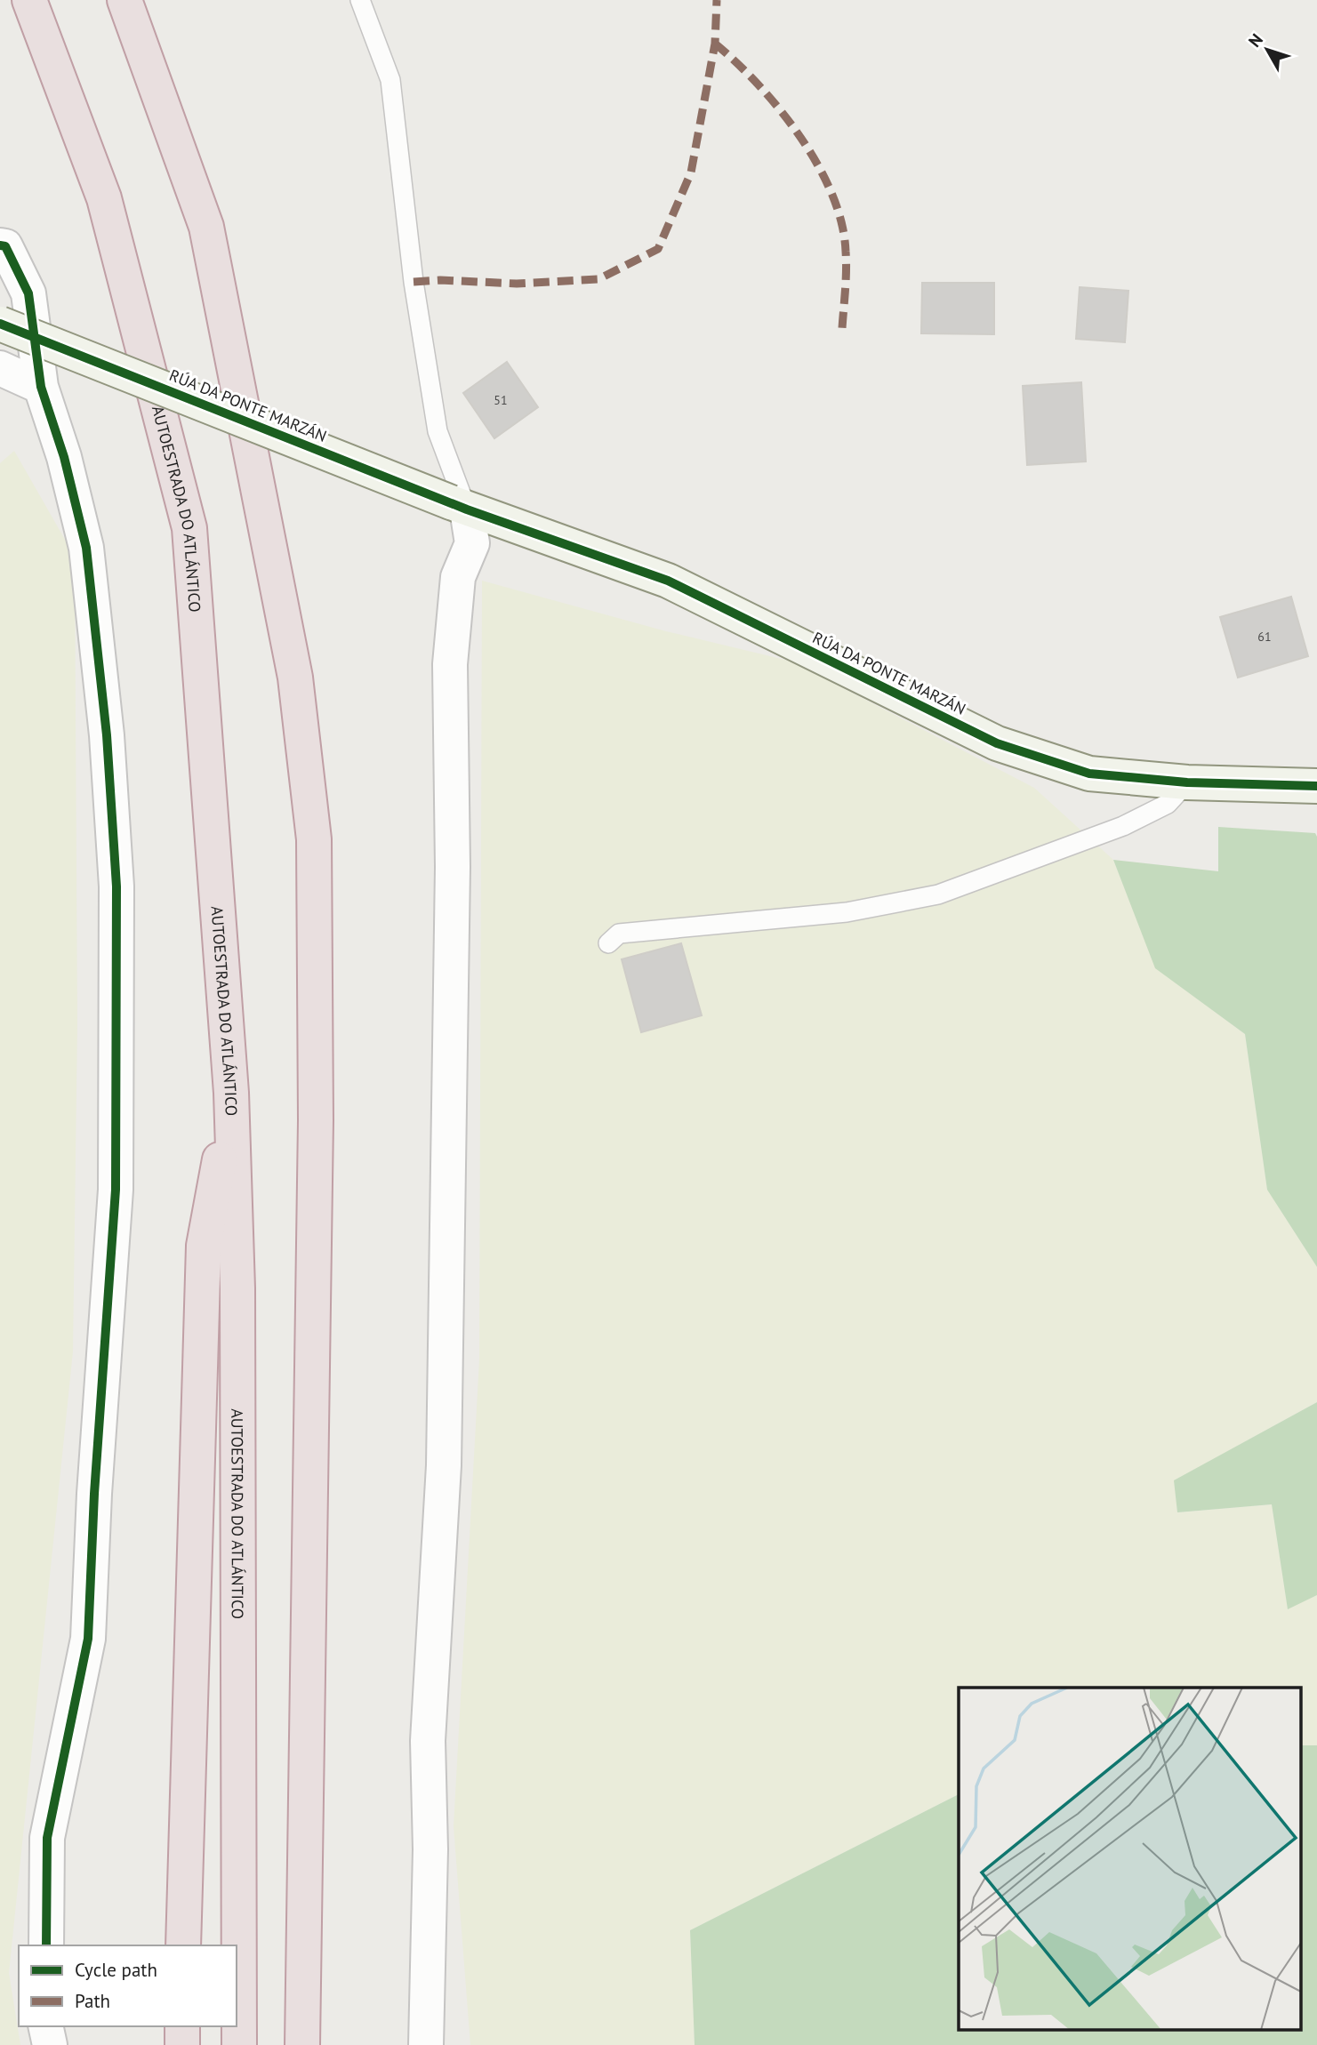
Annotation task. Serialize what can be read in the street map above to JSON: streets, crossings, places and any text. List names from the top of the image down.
{
  "streets": {
    "highway": ["AUTOESTRADA DO ATLÁNTICO"],
    "street": ["RÚA DA PONTE MARZÁN"]
  },
  "house_numbers": ["51", "61"],
  "legend": ["Cycle path", "Path"],
  "north": "top left"
}
